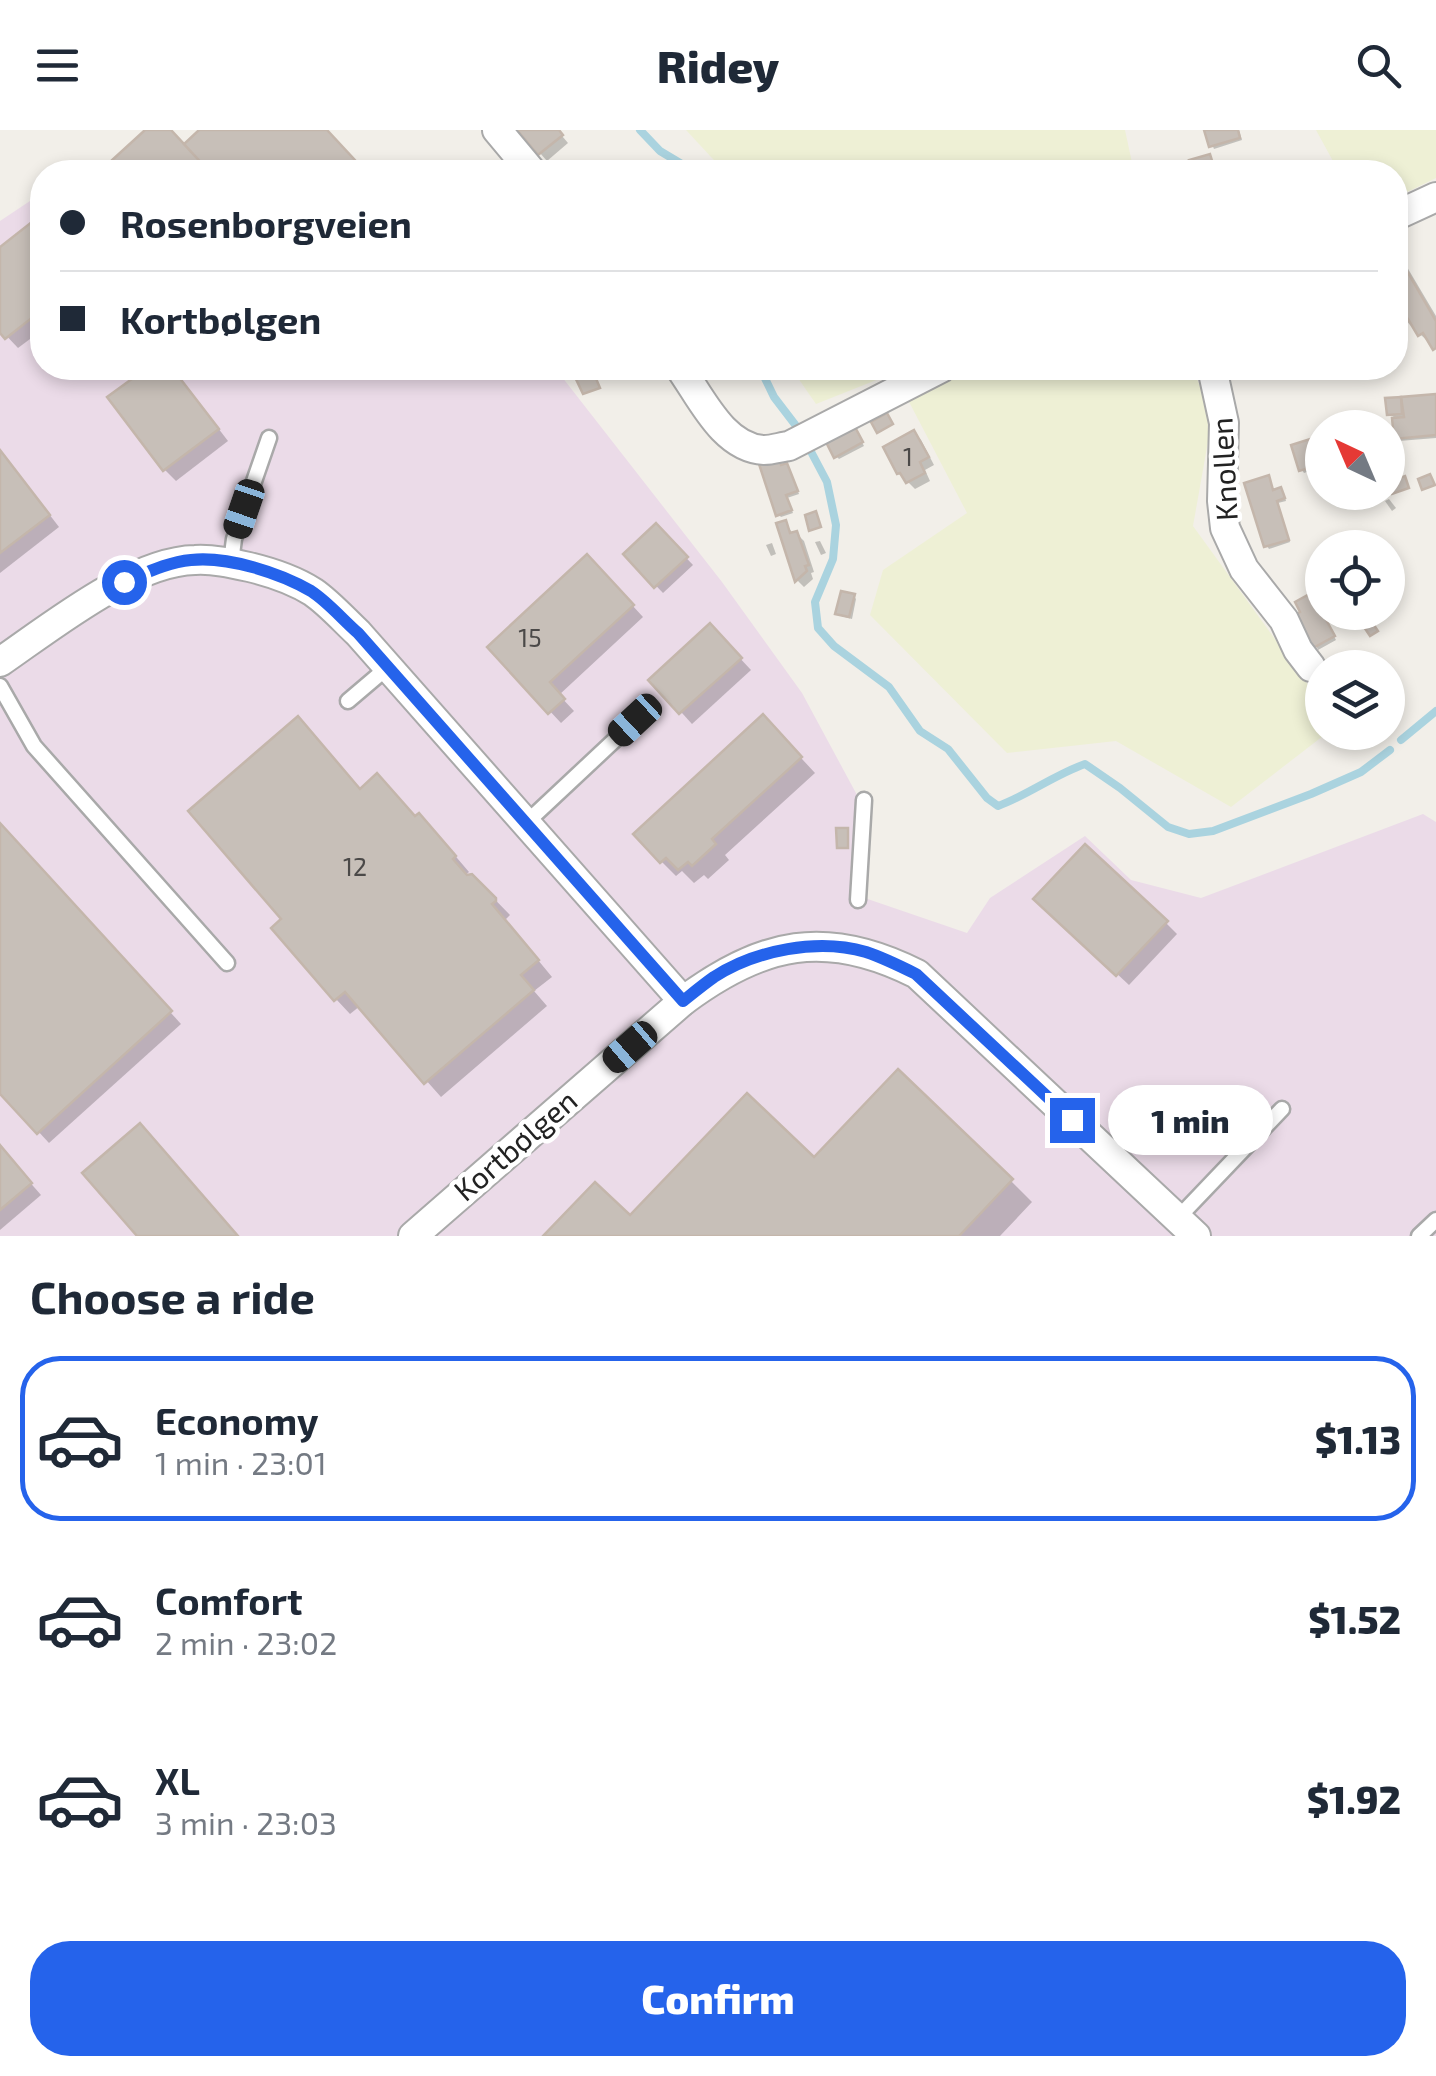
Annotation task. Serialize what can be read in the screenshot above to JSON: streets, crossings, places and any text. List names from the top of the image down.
{
  "streets": {
    "street": ["Knollen", "Kortbølgen"]
  },
  "house_numbers": ["1", "15", "12"],
  "north": "top left",
  "page": {
    "header": "Ridey",
    "banner": ["Rosenborgveien", "Kortbølgen"],
    "bubble": "1 min",
    "heading": "Choose a ride",
    "list": [
      {
        "name": "Economy",
        "note": "1 min · 23:01",
        "value": "$1.13"
      },
      {
        "name": "Comfort",
        "note": "2 min · 23:02",
        "value": "$1.52"
      },
      {
        "name": "XL",
        "note": "3 min · 23:03",
        "value": "$1.92"
      }
    ],
    "buttons": "Confirm"
  }
}
